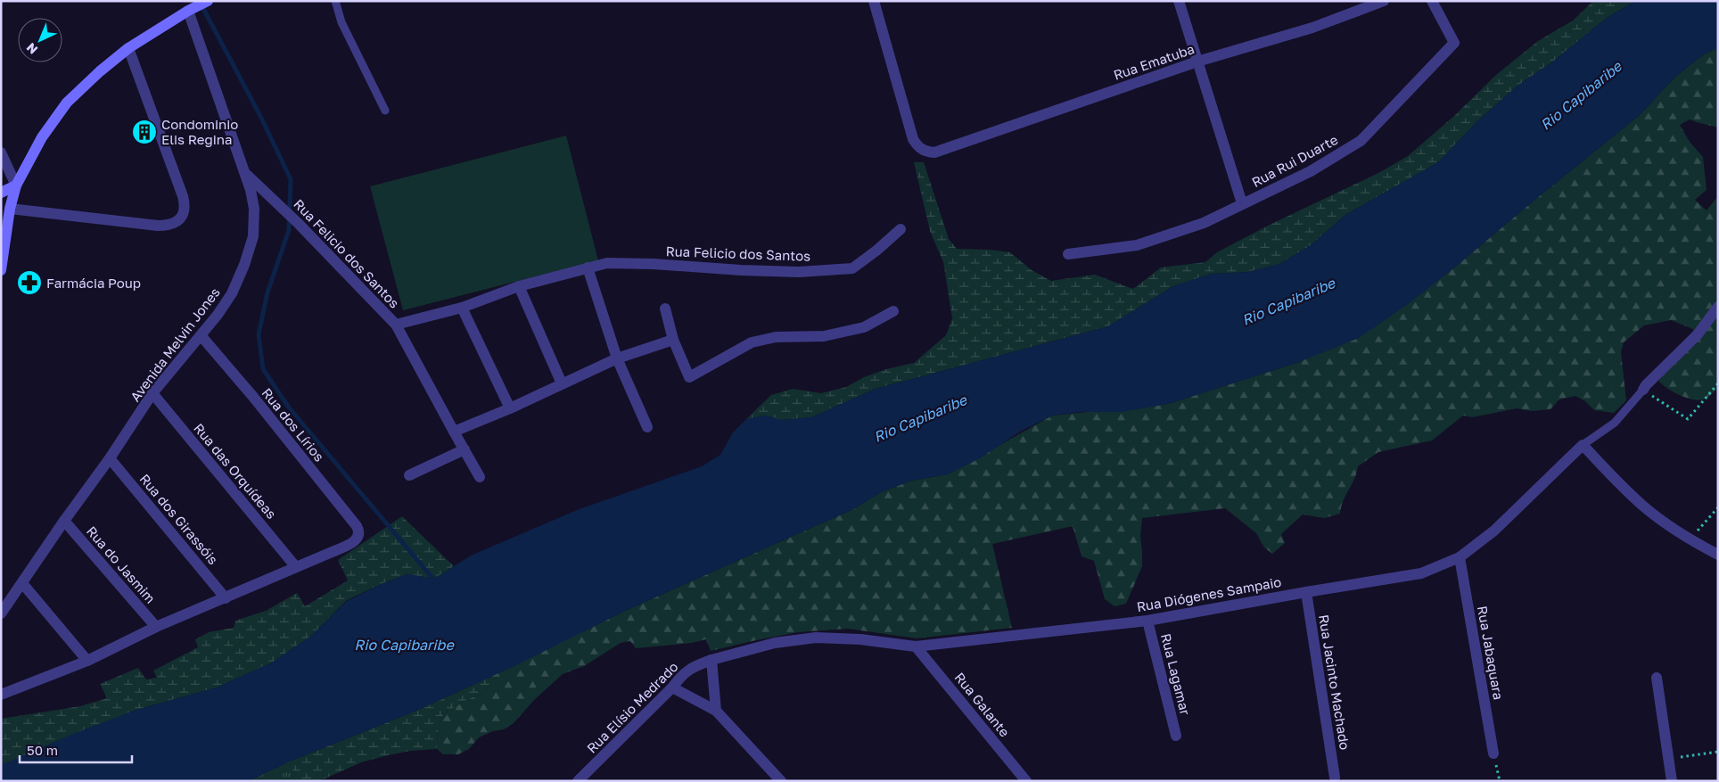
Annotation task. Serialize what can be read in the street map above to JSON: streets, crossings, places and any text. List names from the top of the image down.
{
  "streets": {
    "street": [
      "Rua Ematuba",
      "Rua Rui Duarte",
      "Rua Felicio dos Santos",
      "Avenida Melvin Jones",
      "Rua dos Lírios",
      "Rua das Orquídeas",
      "Rua dos Girassóis",
      "Rua do Jasmim",
      "Rua Diógenes Sampaio",
      "Rua Jabaquara",
      "Rua Lagamar",
      "Rua Jacinto Machado",
      "Rua Galante",
      "Rua Elísio Medrado"
    ]
  },
  "crossings": [
    ["Rua Felicio dos Santos", "Avenida Melvin Jones"],
    ["Avenida Melvin Jones", "Rua dos Lírios"],
    ["Avenida Melvin Jones", "Rua das Orquídeas"],
    ["Avenida Melvin Jones", "Rua dos Girassóis"],
    ["Avenida Melvin Jones", "Rua do Jasmim"],
    ["Rua dos Lírios", "Rua das Orquídeas"],
    ["Rua Diógenes Sampaio", "Rua Jabaquara"],
    ["Rua Diógenes Sampaio", "Rua Lagamar"],
    ["Rua Diógenes Sampaio", "Rua Jacinto Machado"],
    ["Rua Diógenes Sampaio", "Rua Galante"],
    ["Rua Diógenes Sampaio", "Rua Elísio Medrado"]
  ],
  "water": ["Rio Capibaribe"],
  "places": {
    "building": ["Condominio Elis Regina"],
    "pharmacy": ["Farmácia Poup"]
  },
  "scale_bar": "50 m",
  "north": "bottom left"
}
